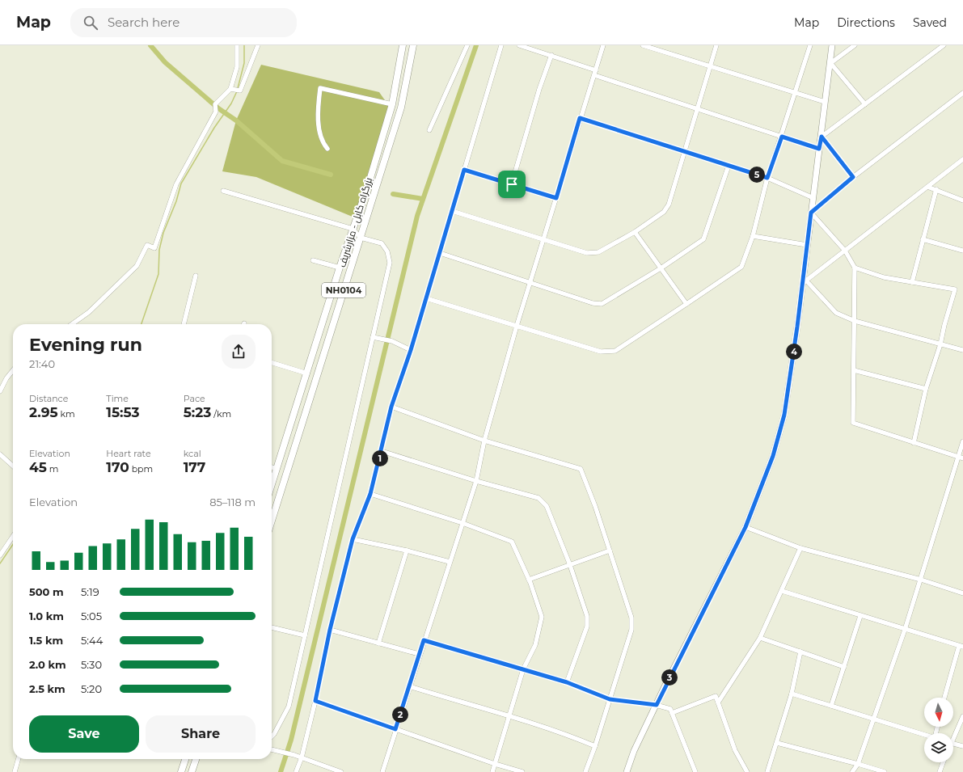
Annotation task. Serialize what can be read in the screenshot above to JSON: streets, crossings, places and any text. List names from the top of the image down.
{
  "streets": {
    "highway": ["بزرگراه کابل - مزارشریف", "NH0104"]
  },
  "north": "bottom",
  "page": {
    "header": "Map",
    "search": "Search here",
    "nav": ["Map", "Directions", "Saved"],
    "pins": [
      "5",
      "4",
      "1",
      "3",
      "2"
    ],
    "heading": ["Evening run", "21:40"],
    "stats": [
      ["Distance", "2.95 km"],
      ["Time", "15:53"],
      ["Pace", "5:23 /km"],
      ["Elevation", "45 m"],
      ["Heart rate", "170 bpm"],
      ["kcal", "177"]
    ],
    "chart": ["Elevation", "85–118 m"],
    "list": [
      {
        "name": "500 m",
        "note": "5:19"
      },
      {
        "name": "1.0 km",
        "note": "5:05"
      },
      {
        "name": "1.5 km",
        "note": "5:44"
      },
      {
        "name": "2.0 km",
        "note": "5:30"
      },
      {
        "name": "2.5 km",
        "note": "5:20"
      }
    ],
    "buttons": ["Save", "Share"]
  }
}
